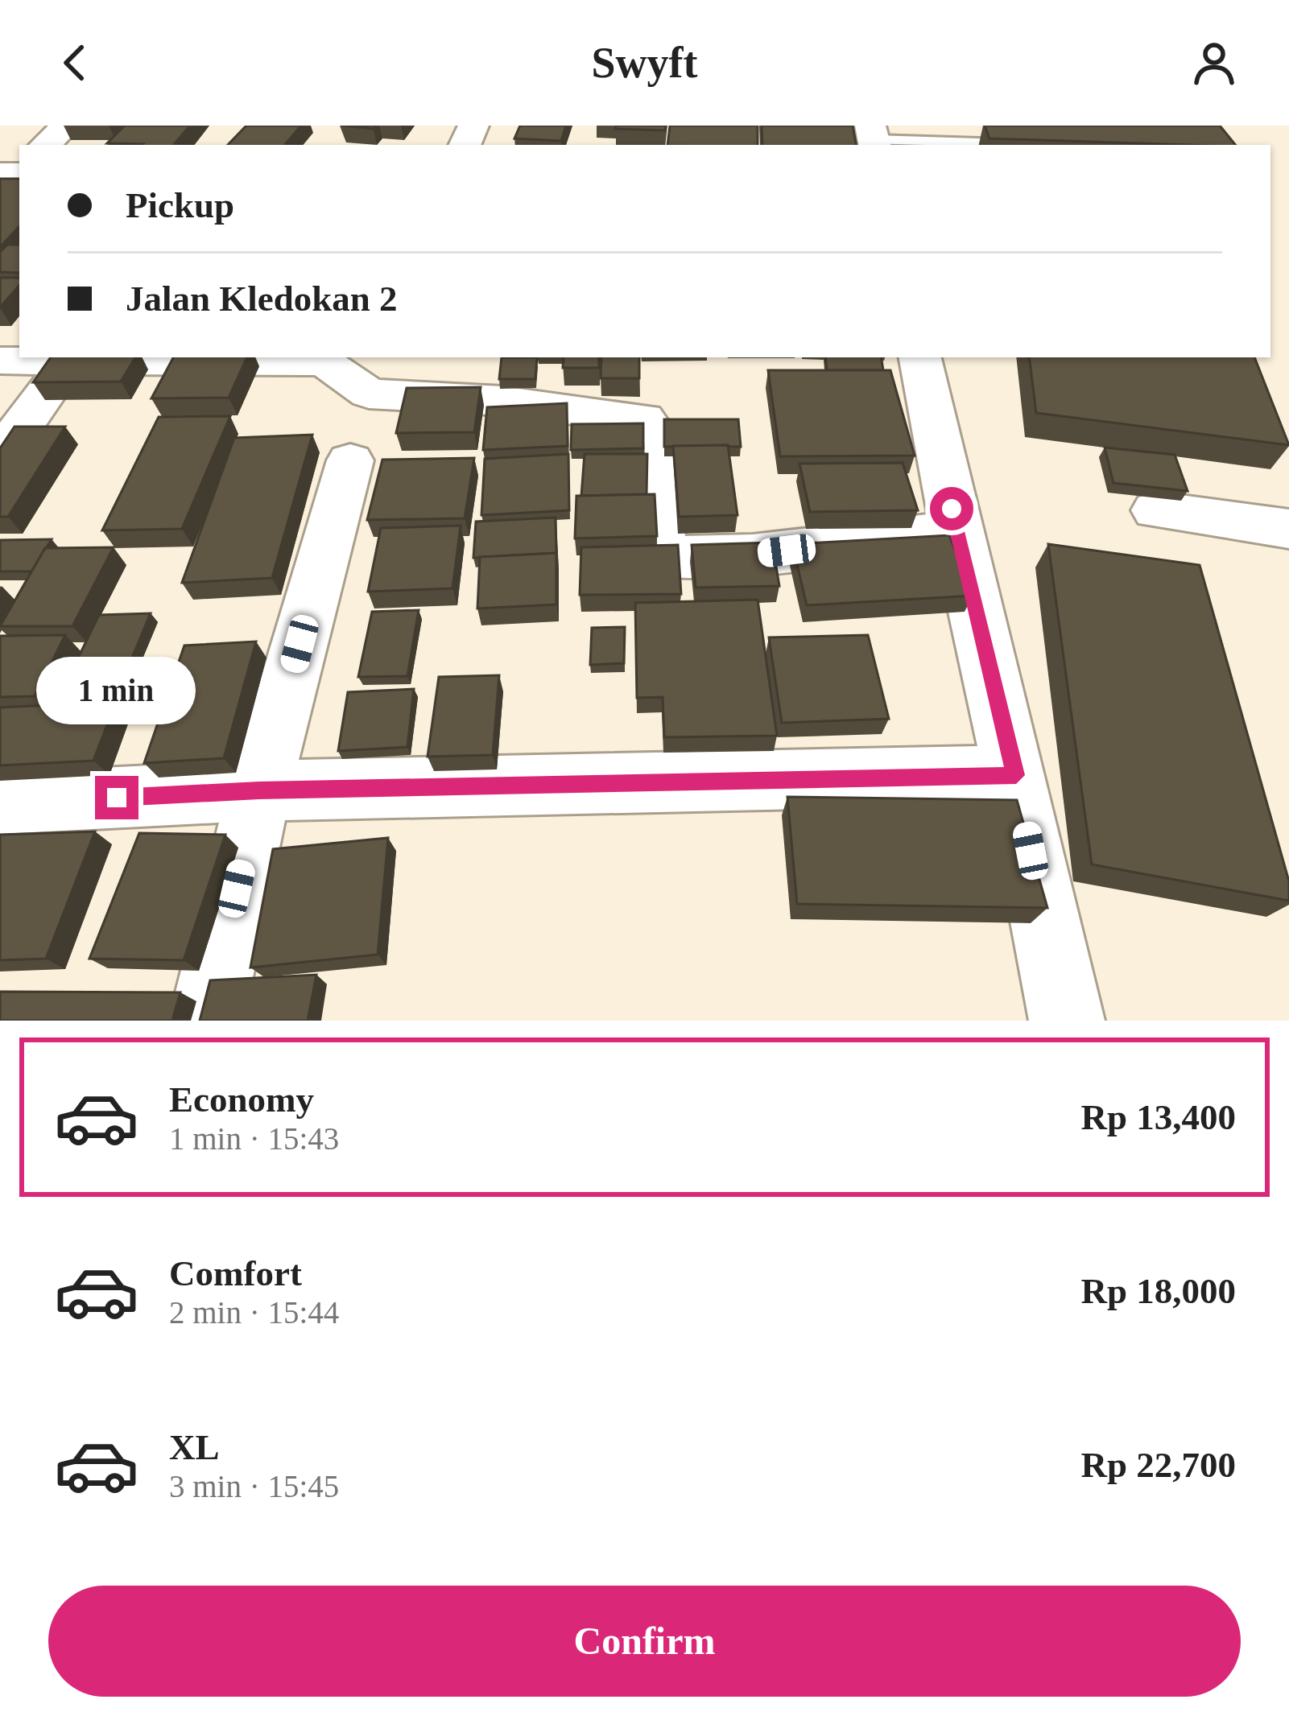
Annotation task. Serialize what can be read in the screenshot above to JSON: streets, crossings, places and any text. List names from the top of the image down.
{
  "page": {
    "header": "Swyft",
    "banner": ["Pickup", "Jalan Kledokan 2"],
    "bubble": "1 min",
    "list": [
      {
        "name": "Economy",
        "note": "1 min · 15:43",
        "value": "Rp 13,400"
      },
      {
        "name": "Comfort",
        "note": "2 min · 15:44",
        "value": "Rp 18,000"
      },
      {
        "name": "XL",
        "note": "3 min · 15:45",
        "value": "Rp 22,700"
      }
    ],
    "buttons": "Confirm"
  }
}
